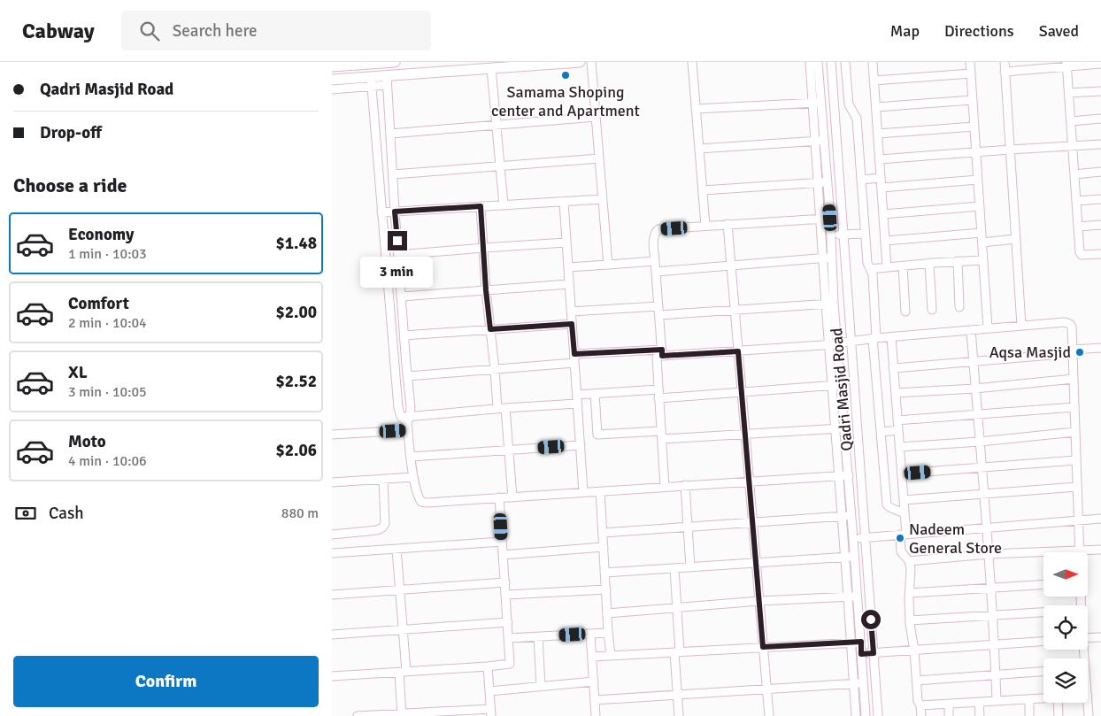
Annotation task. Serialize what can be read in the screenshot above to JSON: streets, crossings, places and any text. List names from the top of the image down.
{
  "streets": {
    "street": ["Qadri Masjid Road"]
  },
  "places": ["Samama Shoping center and Apartment", "Aqsa Masjid", "Nadeem General Store"],
  "north": "right",
  "page": {
    "header": "Cabway",
    "search": "Search here",
    "nav": ["Map", "Directions", "Saved"],
    "banner": ["Qadri Masjid Road", "Drop-off"],
    "heading": "Choose a ride",
    "list": [
      {
        "name": "Economy",
        "note": "1 min · 10:03",
        "value": "$1.48"
      },
      {
        "name": "Comfort",
        "note": "2 min · 10:04",
        "value": "$2.00"
      },
      {
        "name": "XL",
        "note": "3 min · 10:05",
        "value": "$2.52"
      },
      {
        "name": "Moto",
        "note": "4 min · 10:06",
        "value": "$2.06"
      }
    ],
    "bubble": "3 min",
    "pay": ["Cash", "880 m"],
    "buttons": "Confirm"
  }
}
